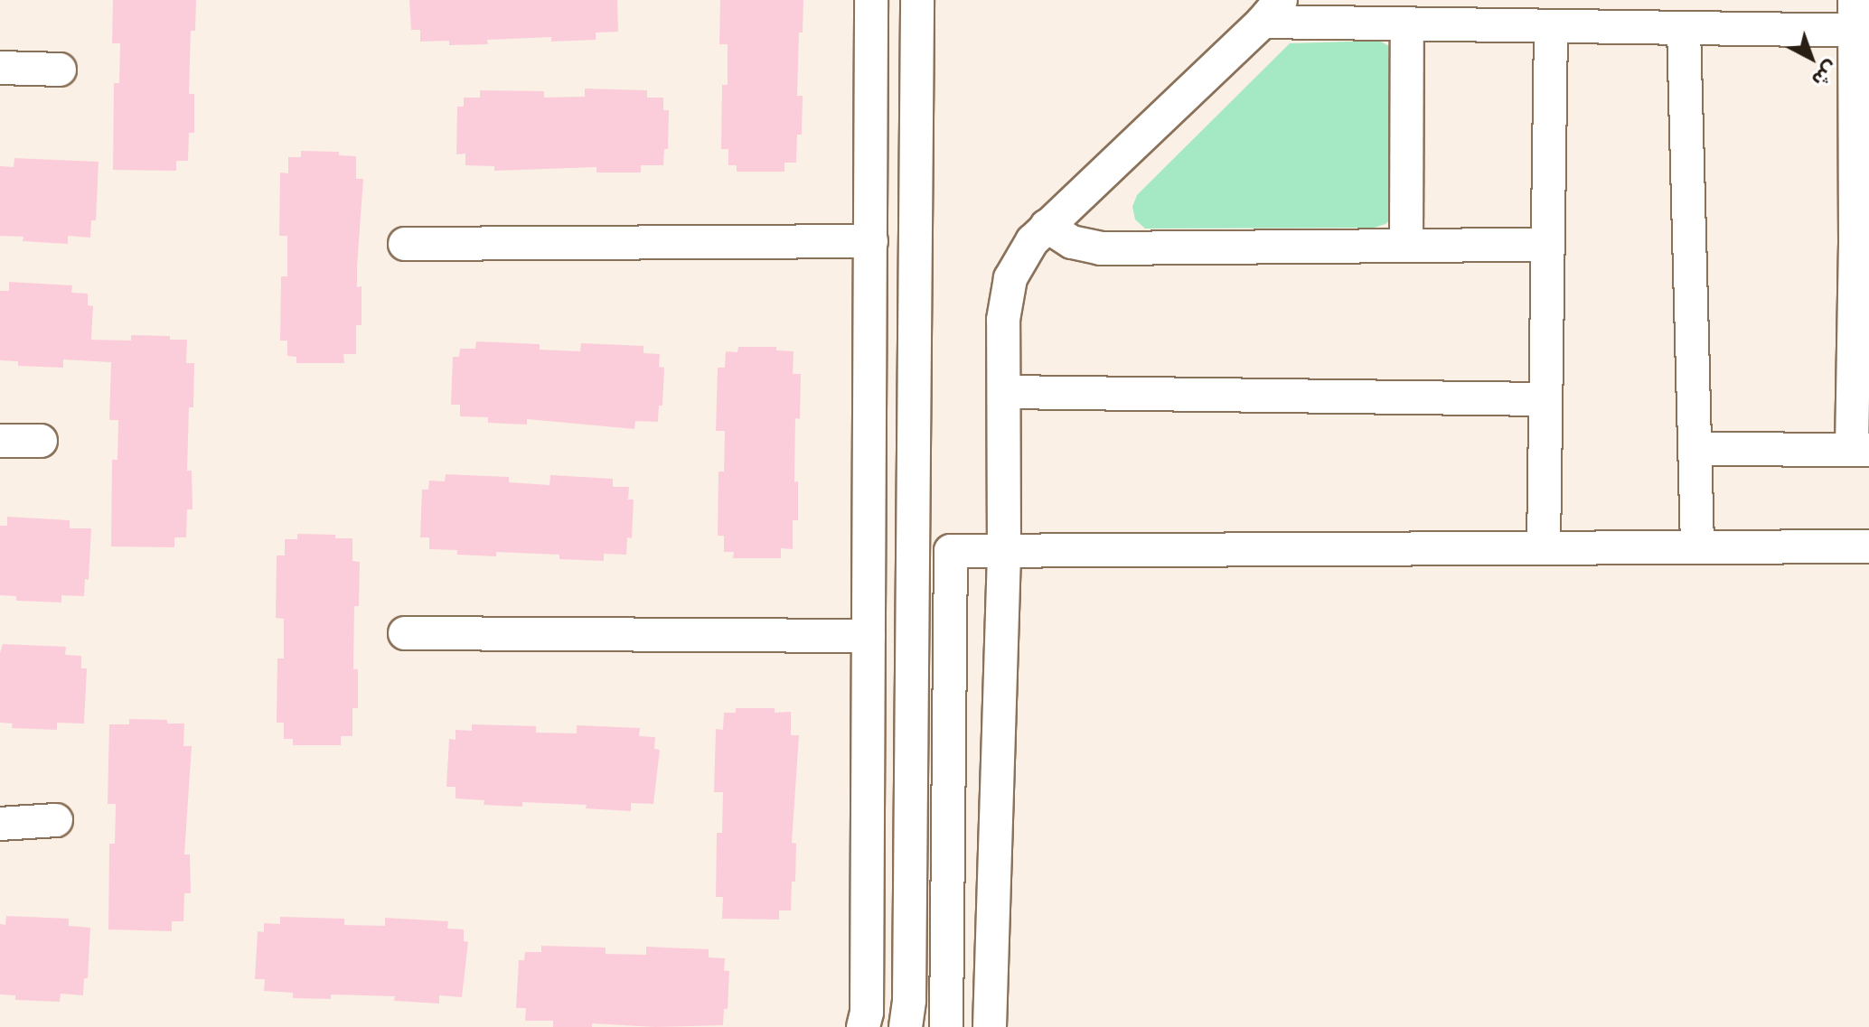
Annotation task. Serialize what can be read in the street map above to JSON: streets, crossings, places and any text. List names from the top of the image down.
{
  "north": "bottom right"
}
